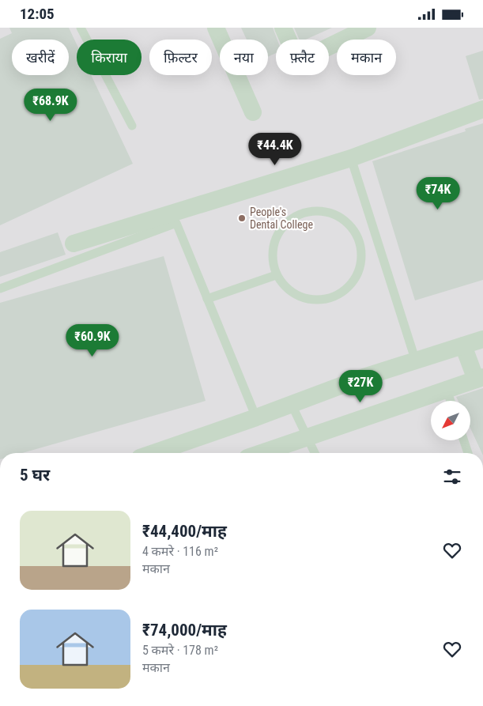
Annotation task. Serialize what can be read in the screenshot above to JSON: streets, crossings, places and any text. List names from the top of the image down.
{
  "places": ["People's Dental College"],
  "north": "bottom left",
  "page": {
    "status": "12:05",
    "chip": [
      "खरीदें",
      "किराया",
      "फ़िल्टर",
      "नया",
      "फ़्लैट",
      "मकान"
    ],
    "price": [
      "₹68.9K",
      "₹44.4K",
      "₹74K",
      "₹60.9K",
      "₹27K"
    ],
    "heading": "5 घर",
    "list": [
      {
        "name": "₹44,400/माह",
        "note": "4 कमरे · 116 m² · मकान"
      },
      {
        "name": "₹74,000/माह",
        "note": "5 कमरे · 178 m² · मकान"
      }
    ]
  }
}
